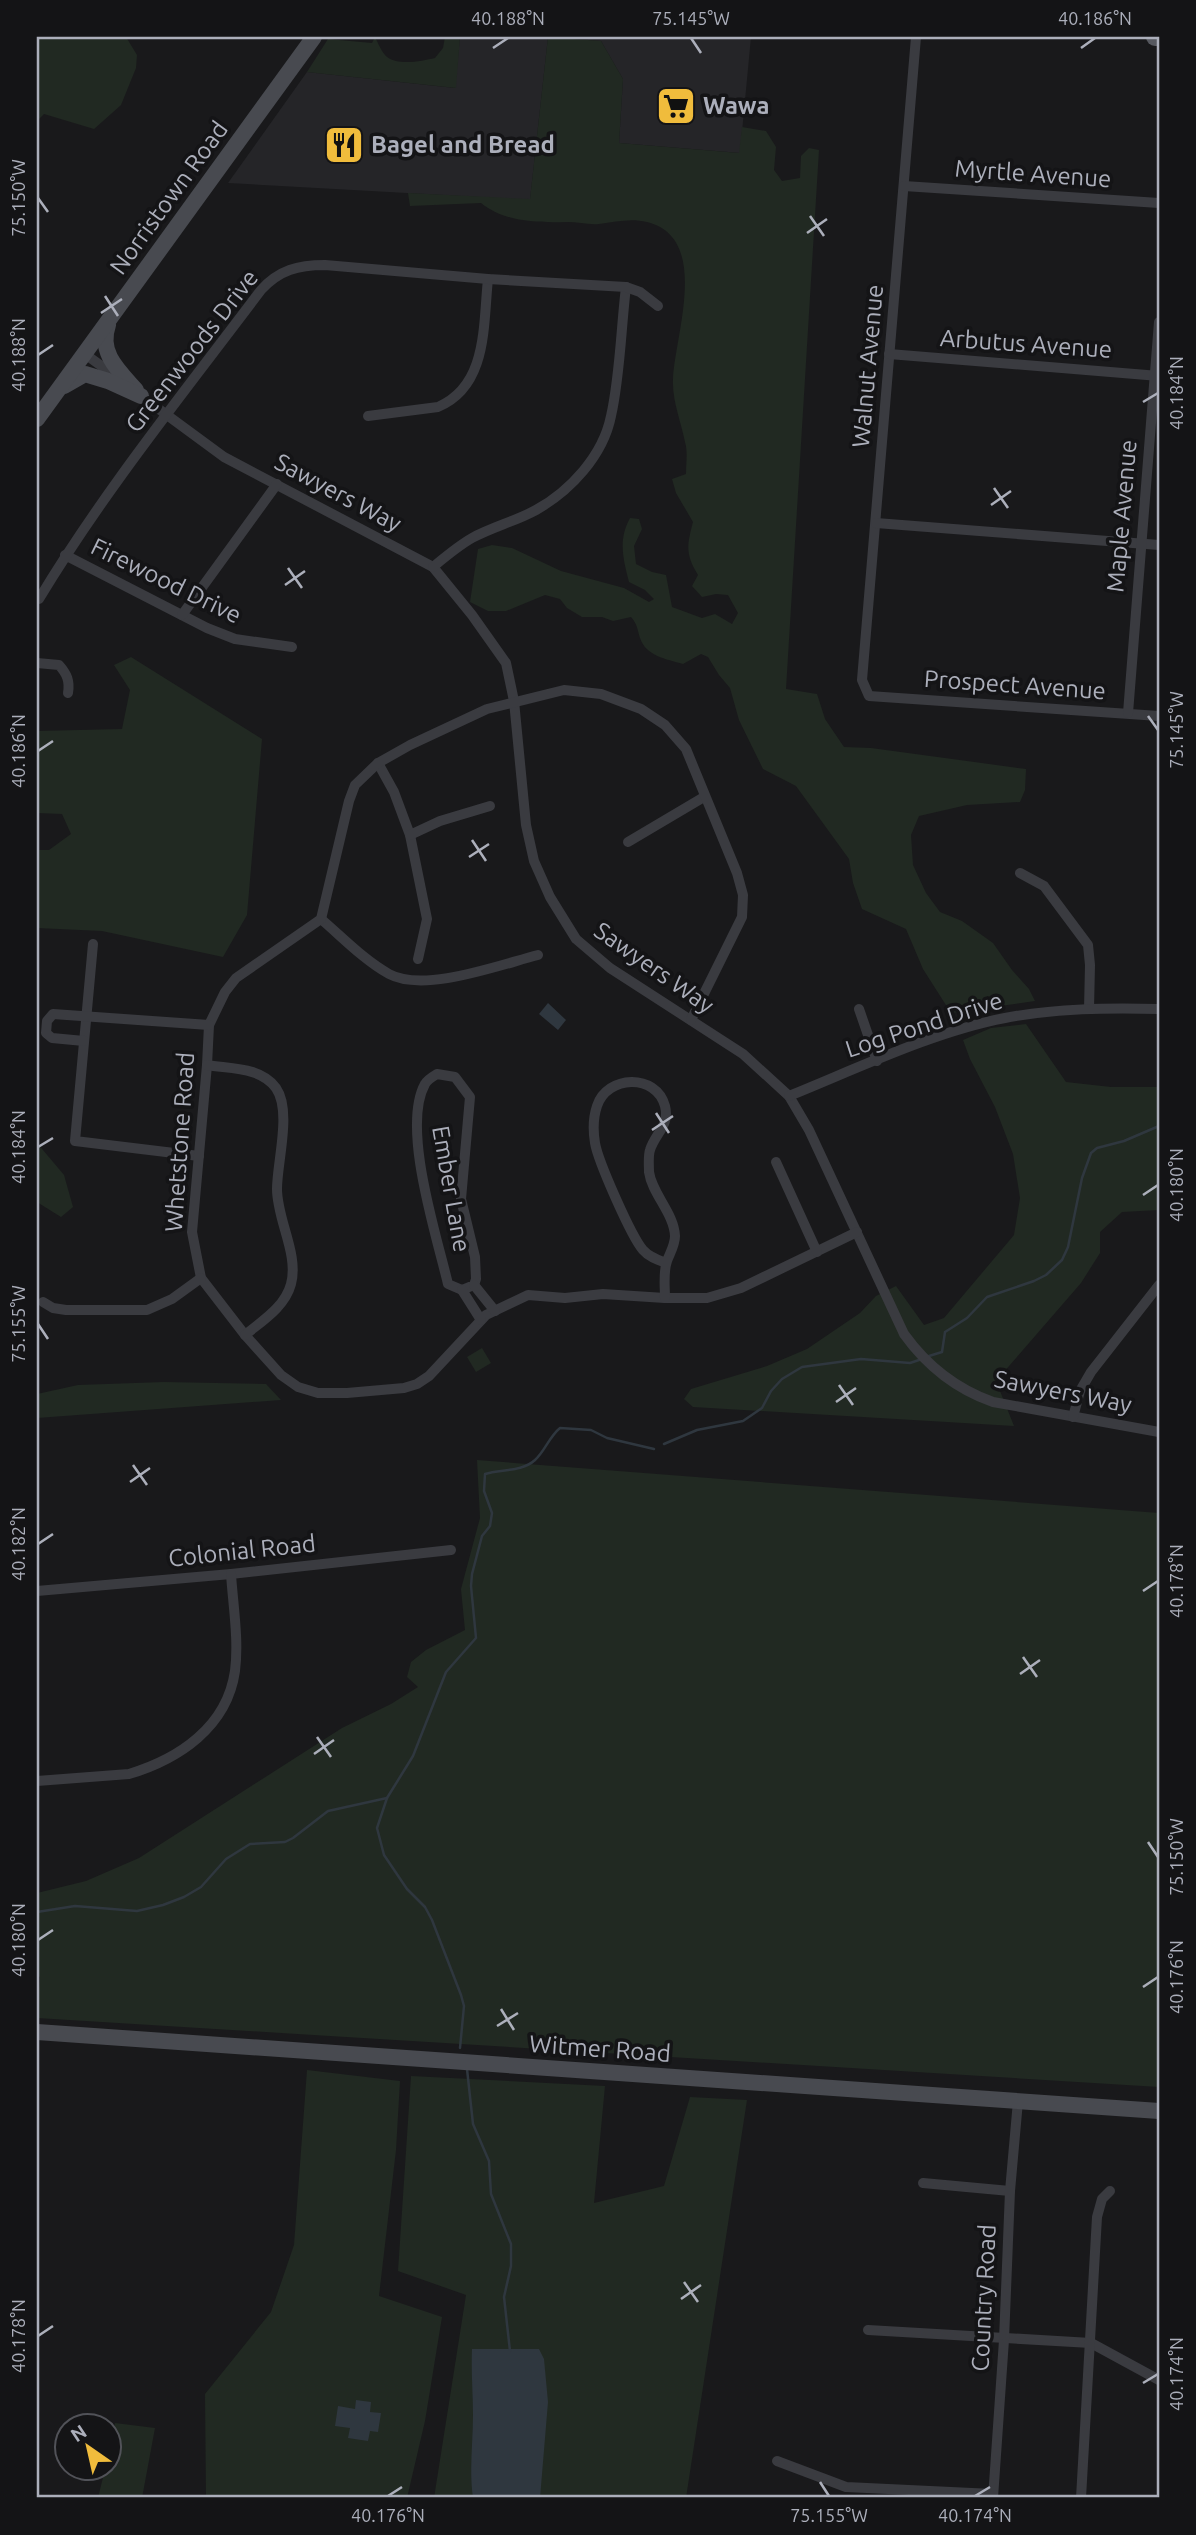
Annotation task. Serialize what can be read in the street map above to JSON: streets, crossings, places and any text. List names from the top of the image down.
{
  "streets": {
    "street": [
      "Myrtle Avenue",
      "Norristown Road",
      "Arbutus Avenue",
      "Greenwoods Drive",
      "Walnut Avenue",
      "Sawyers Way",
      "Maple Avenue",
      "Firewood Drive",
      "Prospect Avenue",
      "Log Pond Drive",
      "Whetstone Road",
      "Ember Lane",
      "Colonial Road",
      "Witmer Road",
      "Country Road"
    ]
  },
  "crossings": [
    ["Myrtle Avenue", "Walnut Avenue"],
    ["Norristown Road", "Sawyers Way"],
    ["Arbutus Avenue", "Walnut Avenue"],
    ["Arbutus Avenue", "Maple Avenue"],
    ["Greenwoods Drive", "Sawyers Way"],
    ["Greenwoods Drive", "Firewood Drive"],
    ["Walnut Avenue", "Prospect Avenue"],
    ["Sawyers Way", "Log Pond Drive"],
    ["Sawyers Way", "Whetstone Road"],
    ["Maple Avenue", "Prospect Avenue"],
    ["Whetstone Road", "Ember Lane"],
    ["Witmer Road", "Country Road"]
  ],
  "places": {
    "supermarket": ["Wawa"],
    "restaurant": ["Bagel and Bread"]
  },
  "north": "top left",
  "coordinates": [
    "40.188°N",
    "75.145°W",
    "40.186°N",
    "75.150°W",
    "40.184°N",
    "40.180°N",
    "75.155°W",
    "40.182°N",
    "40.178°N",
    "40.176°N",
    "40.174°N"
  ]
}
